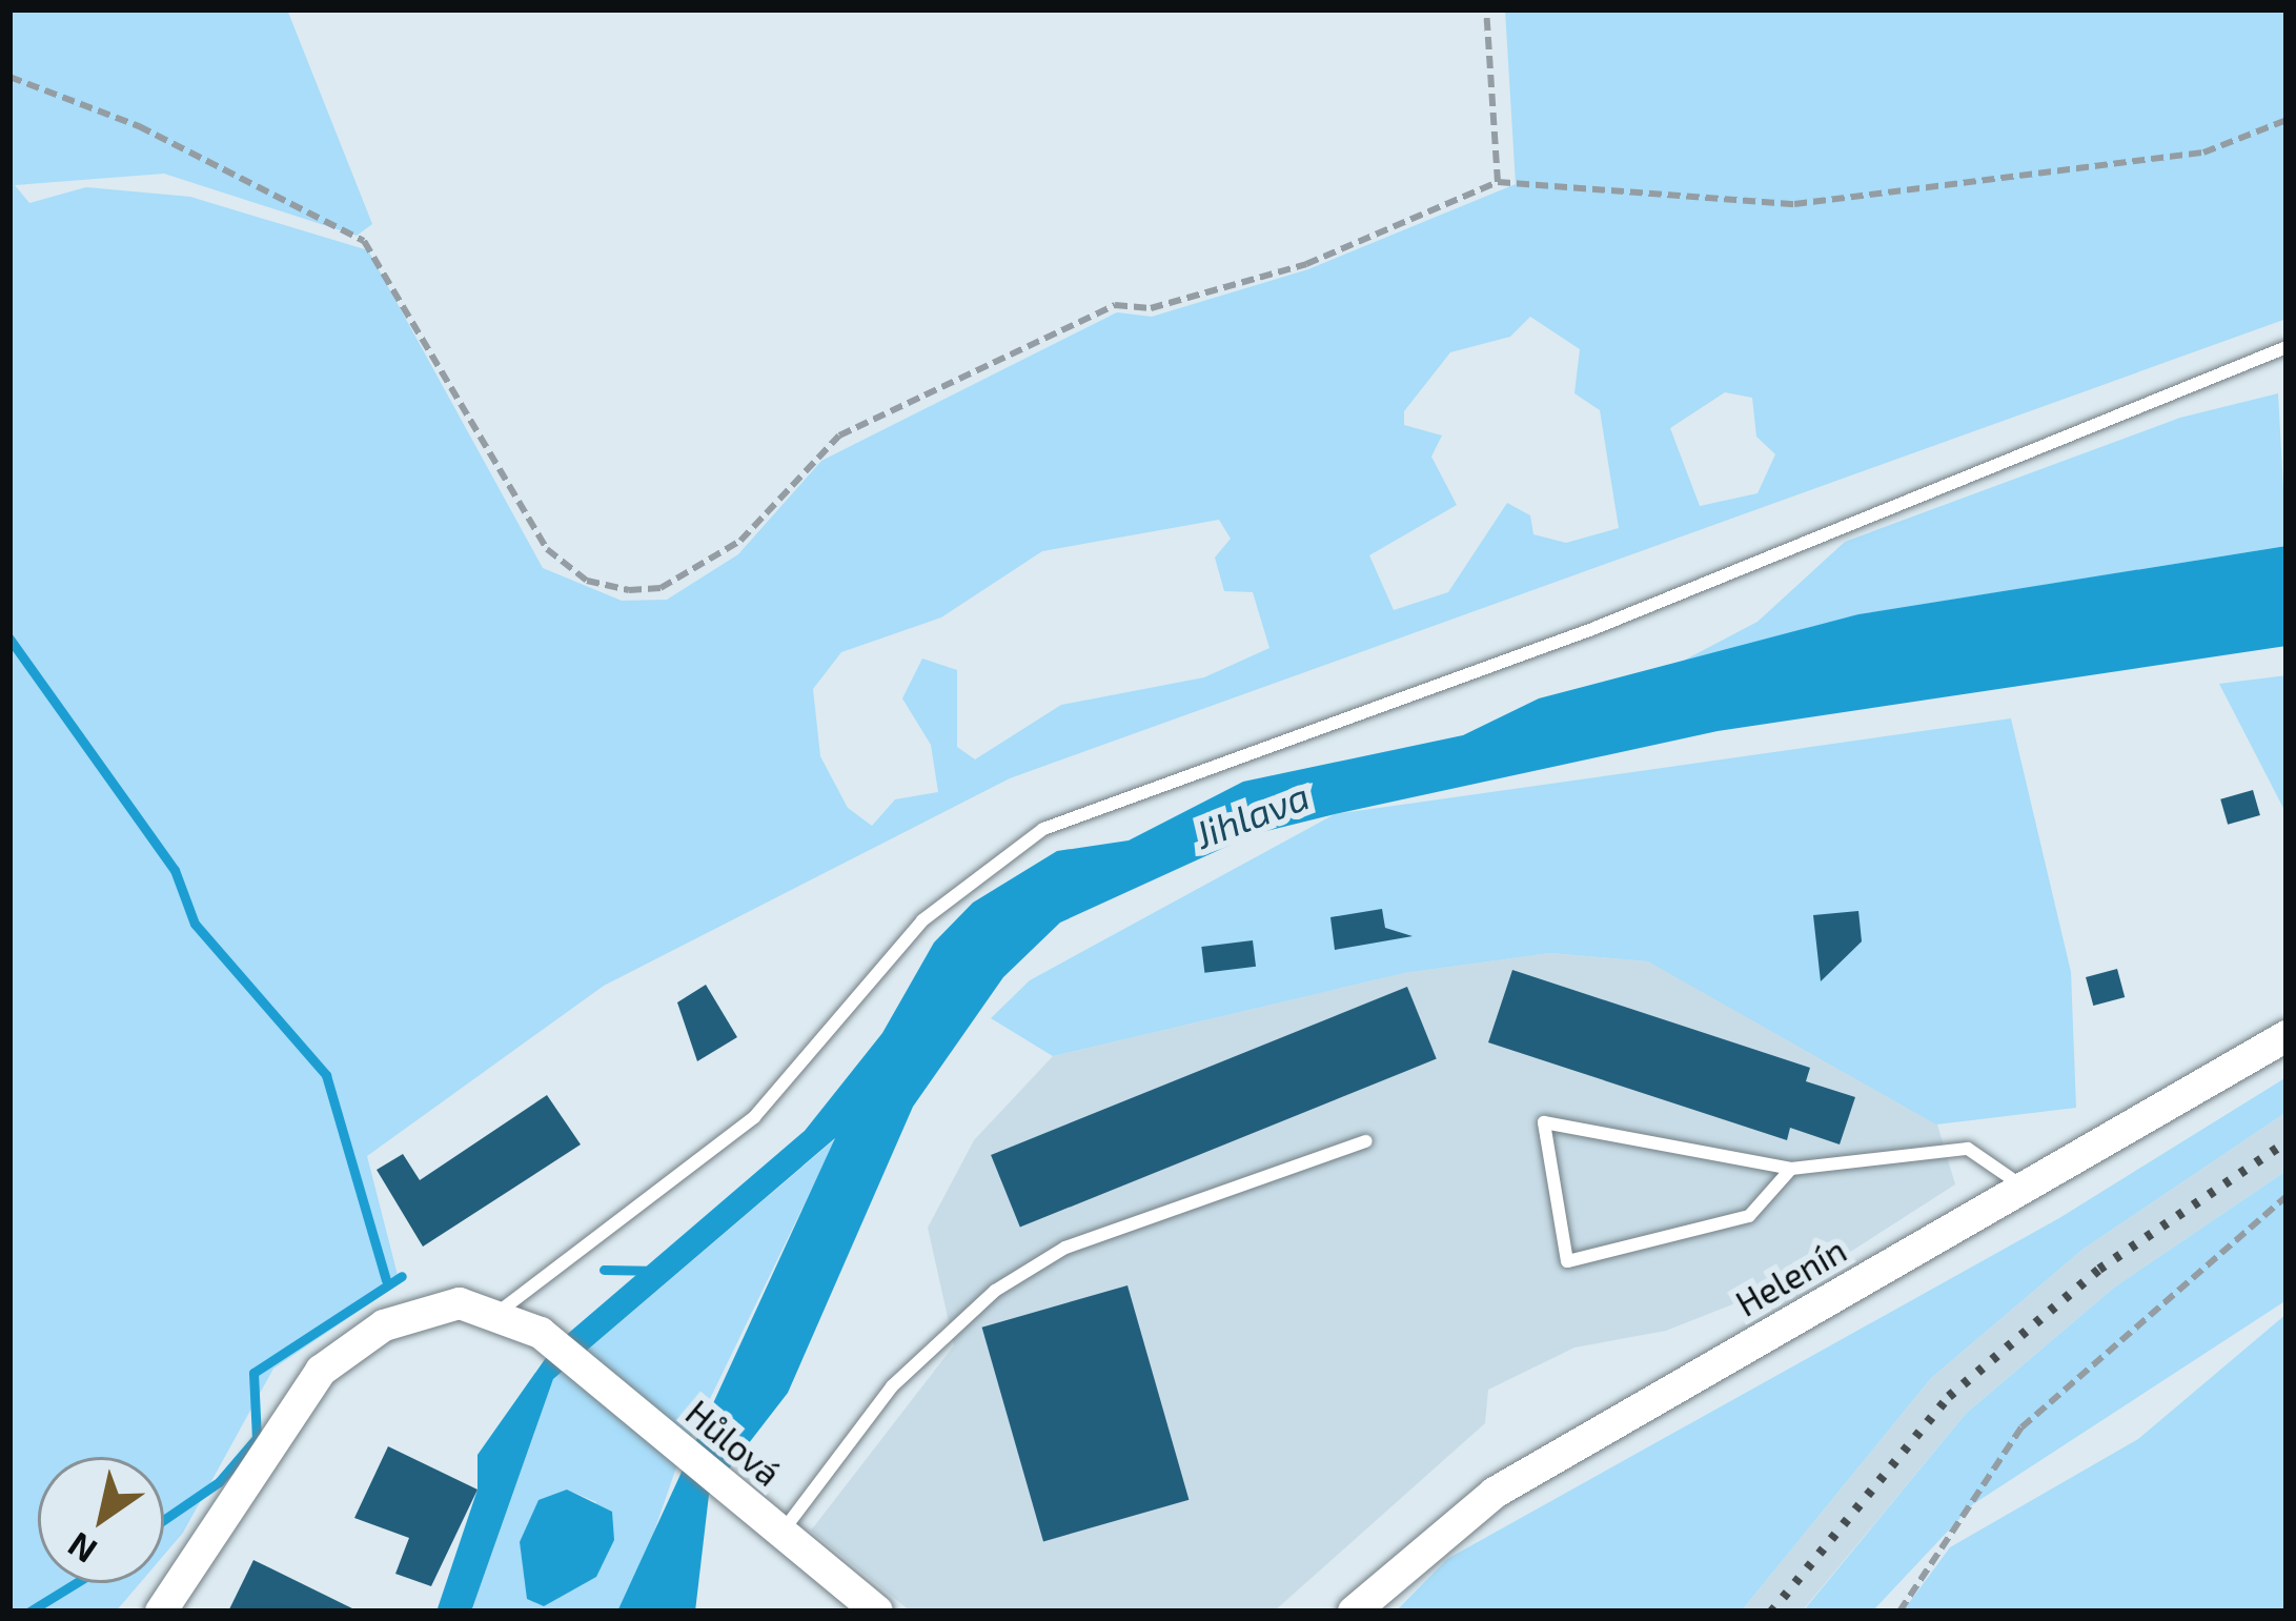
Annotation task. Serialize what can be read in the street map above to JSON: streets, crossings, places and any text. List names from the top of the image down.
{
  "streets": {
    "street": ["Helenín", "Hůlová"]
  },
  "water": ["Jihlava"],
  "north": "bottom left"
}
